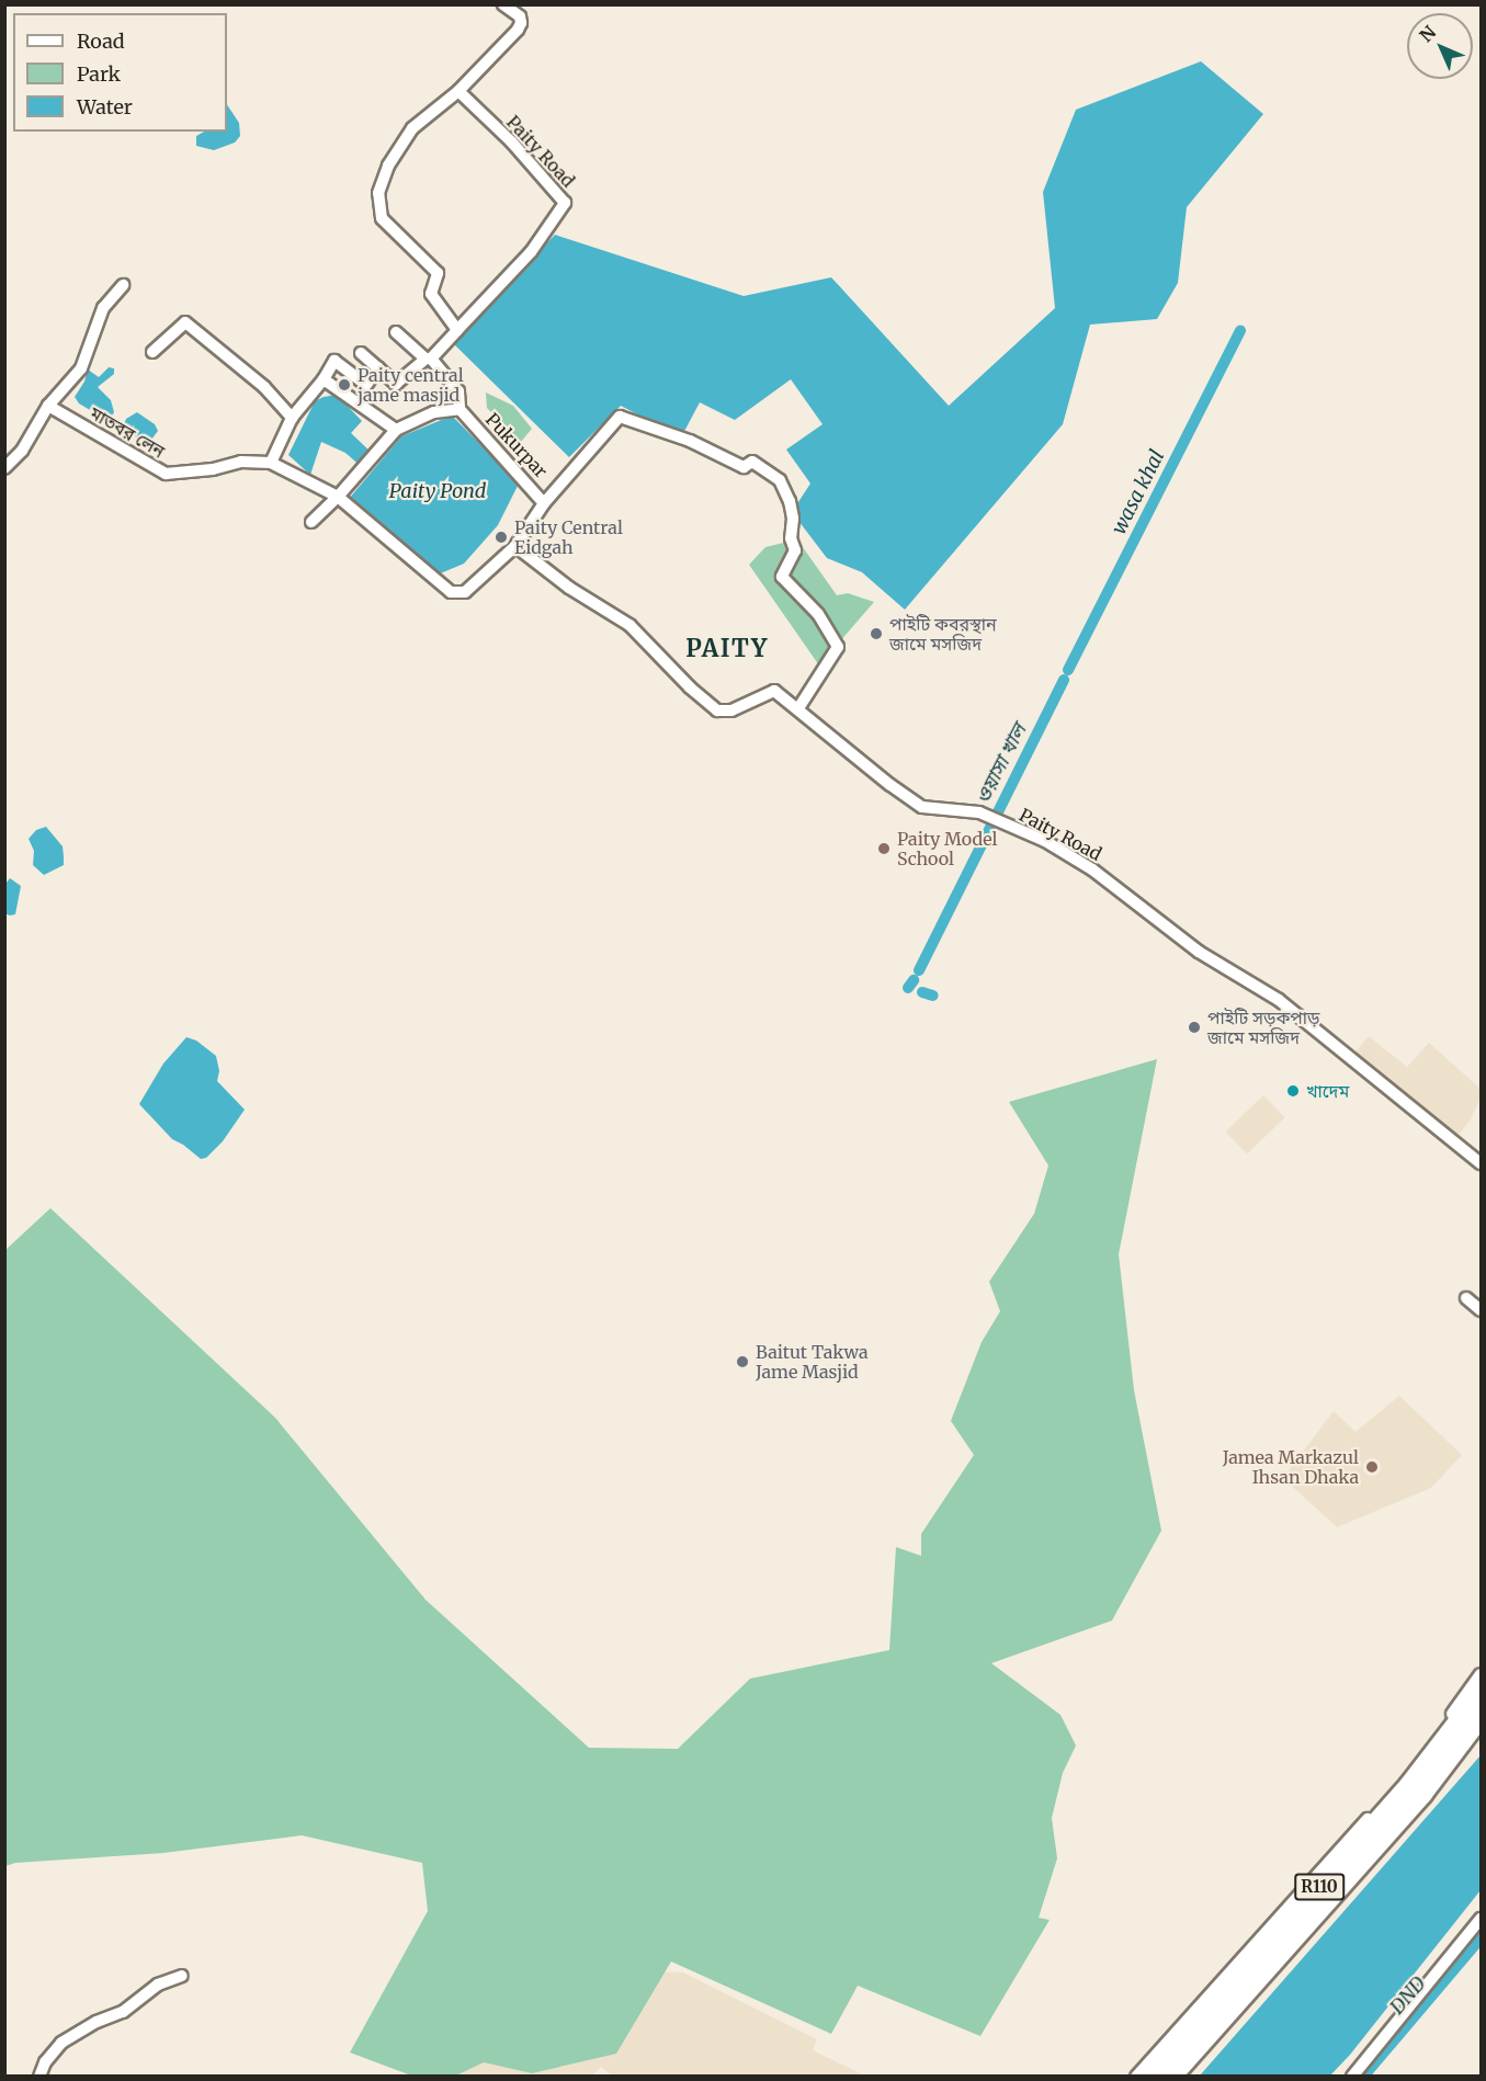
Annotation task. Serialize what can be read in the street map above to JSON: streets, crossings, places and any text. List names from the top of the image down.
{
  "streets": {
    "main road": ["R110"],
    "street": ["Paity Road", "মাতবর লেন", "Pukurpar"]
  },
  "crossings": [
    ["Paity Road", "Pukurpar"]
  ],
  "districts": ["PAITY"],
  "water": [
    "Paity Pond",
    "wasa khal",
    "ওয়াসা খাল",
    "DND"
  ],
  "places": [
    "Paity central jame masjid",
    "Paity Central Eidgah",
    "পাইটি কবরস্থান জামে মসজিদ",
    "Paity Model School",
    "পাইটি সড়কপাড় জামে মসজিদ",
    "খাদেম",
    "Baitut Takwa Jame Masjid",
    "Jamea Markazul Ihsan Dhaka"
  ],
  "legend": ["Road", "Park", "Water"],
  "north": "top left"
}
